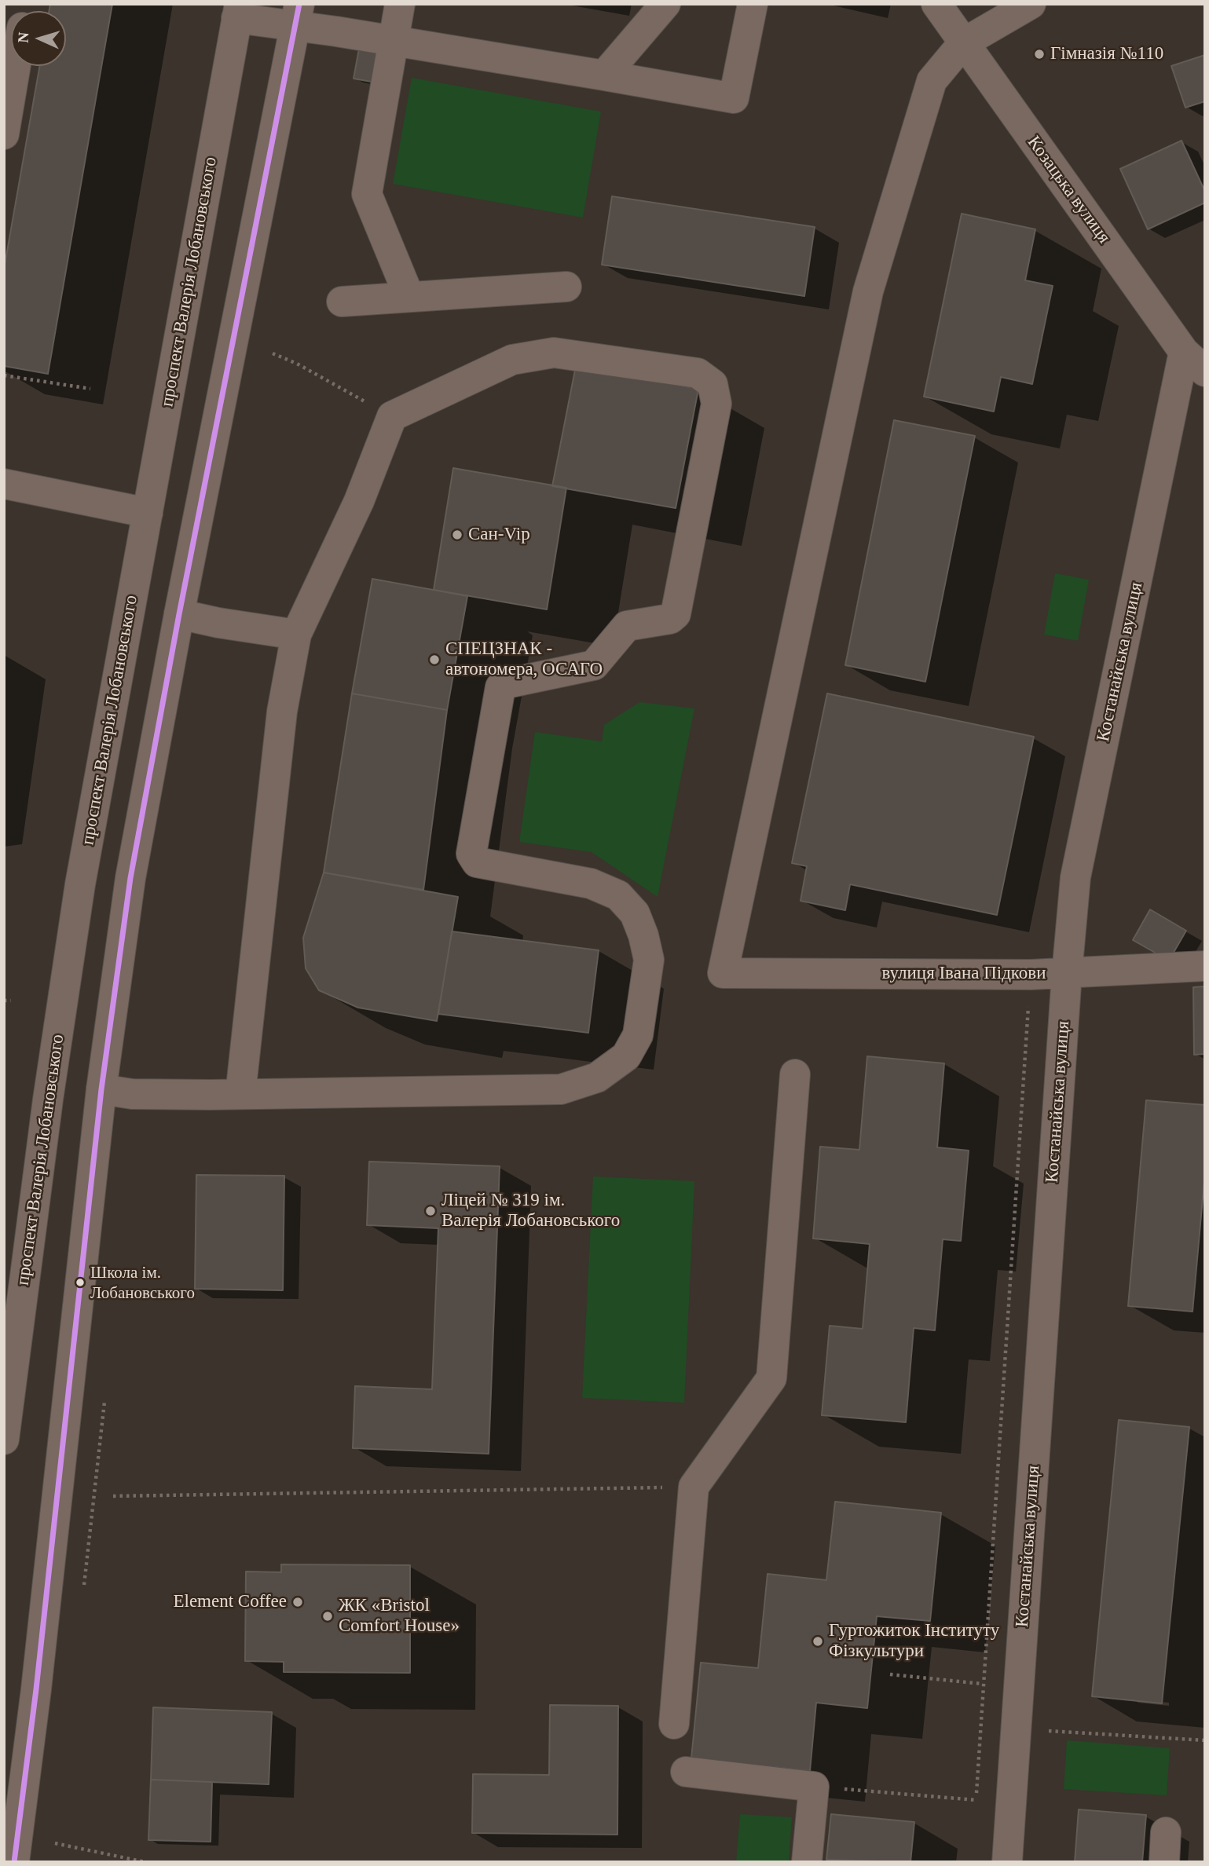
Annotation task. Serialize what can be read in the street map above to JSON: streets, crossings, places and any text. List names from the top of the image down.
{
  "streets": {
    "main road": ["проспект Валерія Лобановського"],
    "street": ["Козацька вулиця", "Костанайська вулиця", "вулиця Івана Підкови"]
  },
  "crossings": [
    ["Козацька вулиця", "Костанайська вулиця"],
    ["Козацька вулиця", "вулиця Івана Підкови"],
    ["Костанайська вулиця", "вулиця Івана Підкови"]
  ],
  "places": [
    "Гімназія №110",
    "Сан-Vip",
    "СПЕЦЗНАК - автономера, ОСАГО",
    "Ліцей № 319 ім. Валерія Лобановського",
    "Школа ім. Лобановського",
    "Element Coffee",
    "ЖК «Bristol Comfort House»",
    "Гуртожиток Інституту Фізкультури"
  ],
  "north": "left"
}
